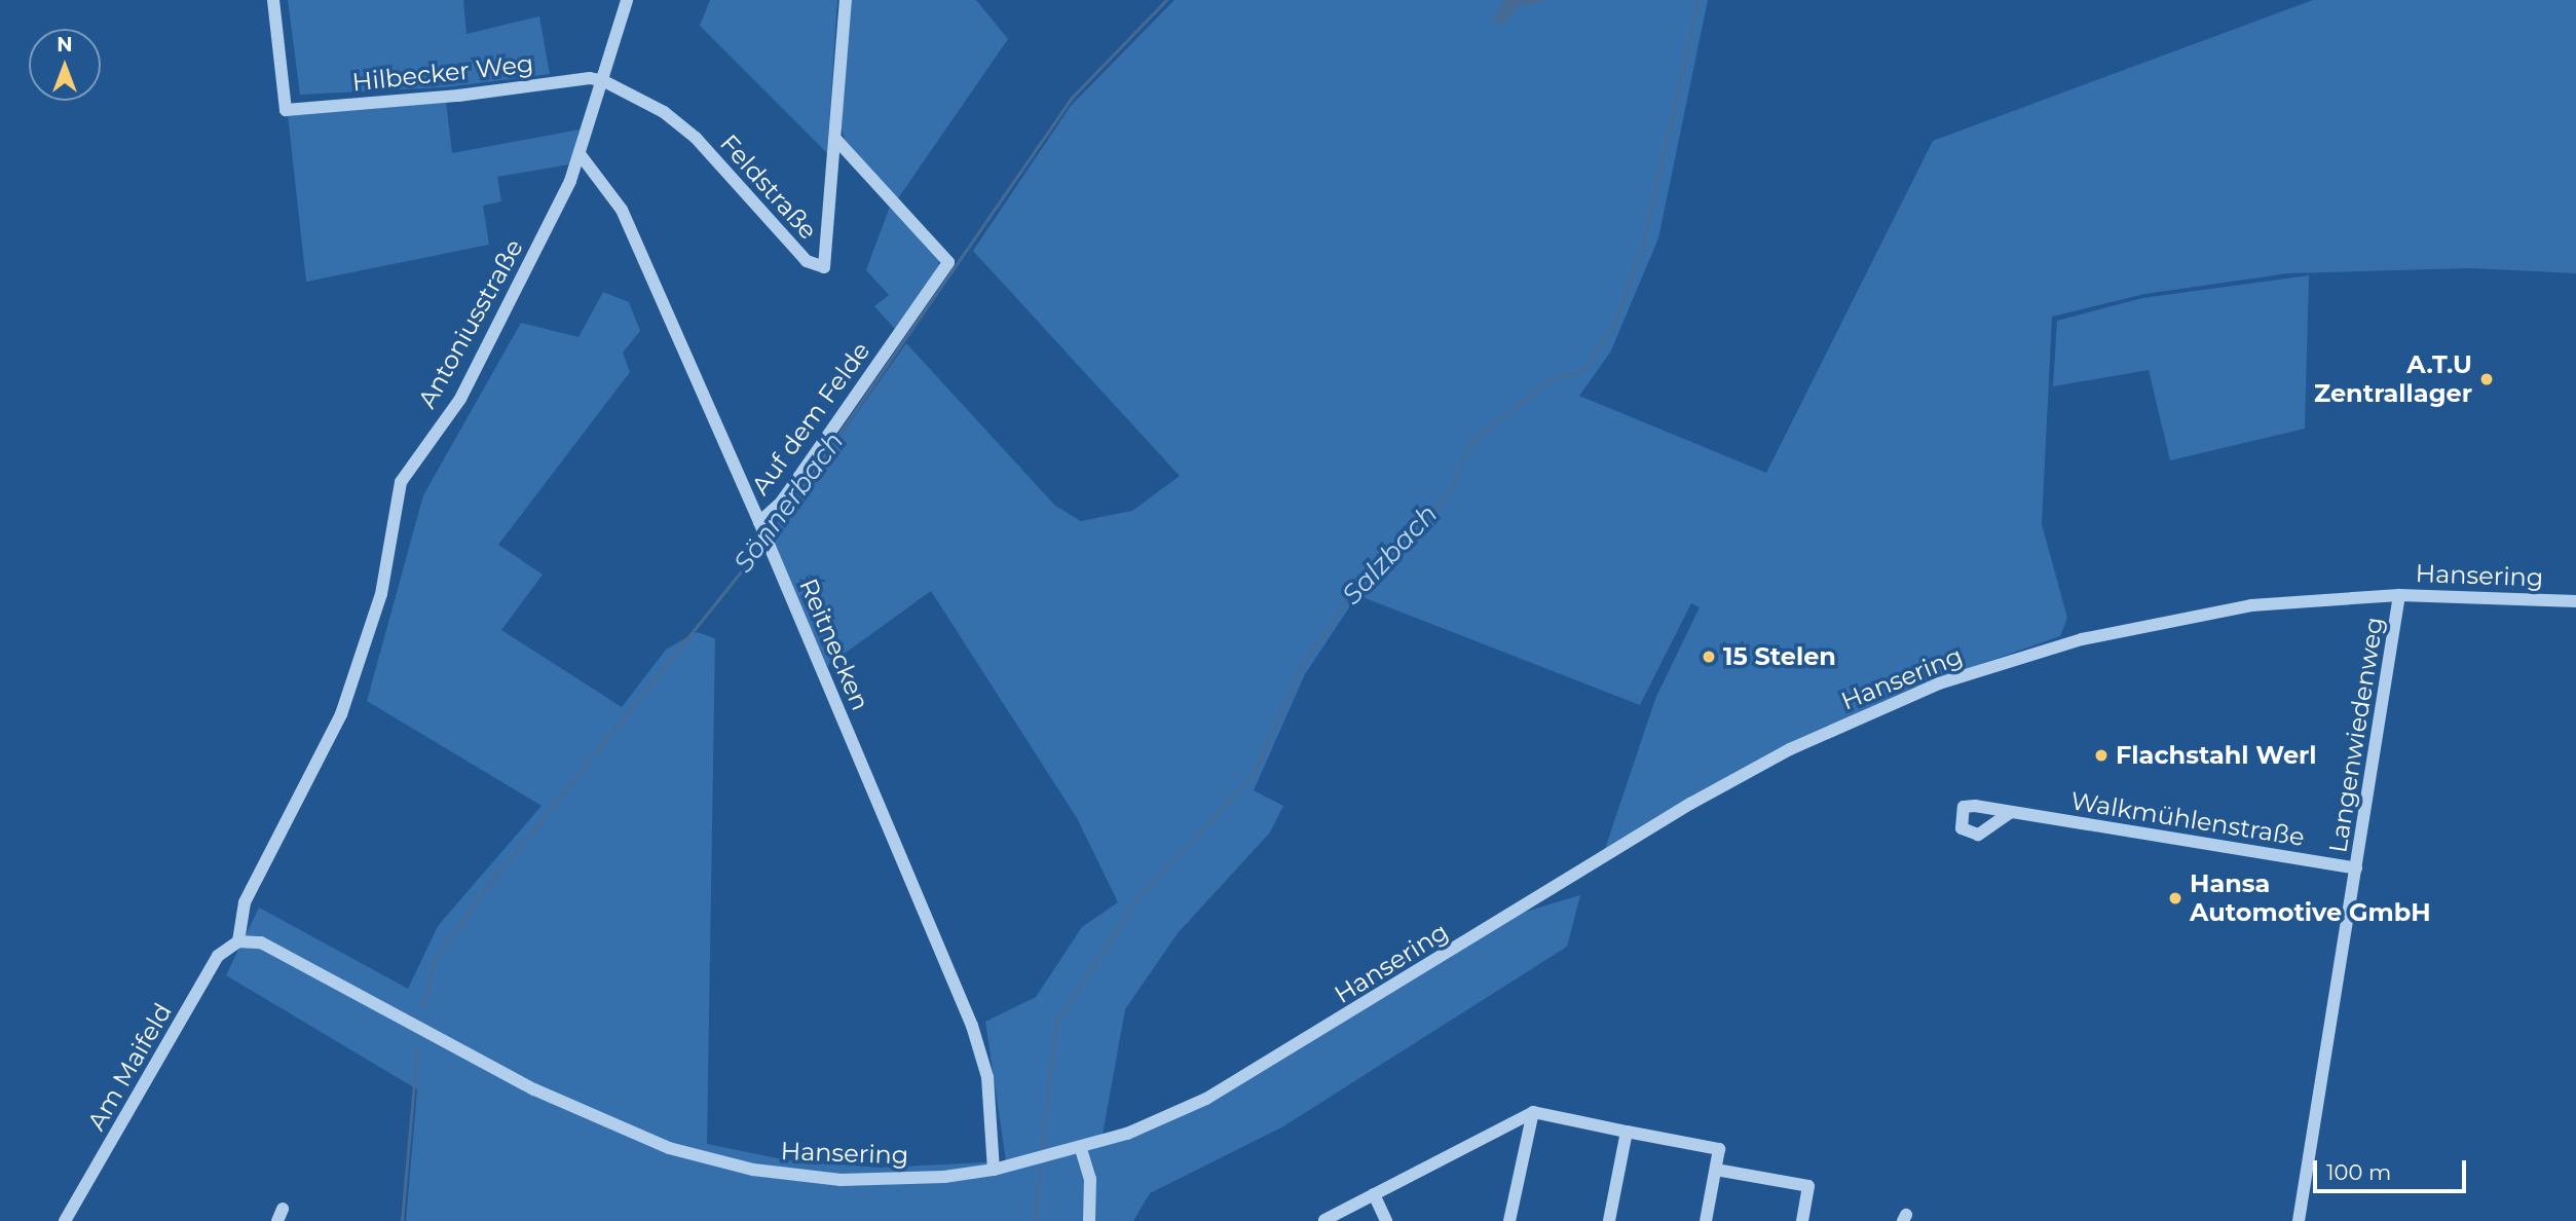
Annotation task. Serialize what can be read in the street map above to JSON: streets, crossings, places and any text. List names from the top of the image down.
{
  "streets": {
    "street": [
      "Hilbecker Weg",
      "Feldstraße",
      "Antoniusstraße",
      "Auf dem Felde",
      "Hansering",
      "Reitnecken",
      "Langenwiedenweg",
      "Walkmühlenstraße",
      "Am Maifeld"
    ]
  },
  "crossings": [
    ["Hilbecker Weg", "Feldstraße"],
    ["Hilbecker Weg", "Antoniusstraße"],
    ["Feldstraße", "Antoniusstraße"],
    ["Feldstraße", "Auf dem Felde"],
    ["Antoniusstraße", "Hansering"],
    ["Antoniusstraße", "Reitnecken"],
    ["Antoniusstraße", "Am Maifeld"],
    ["Auf dem Felde", "Reitnecken"],
    ["Hansering", "Reitnecken"],
    ["Hansering", "Langenwiedenweg"],
    ["Hansering", "Am Maifeld"],
    ["Langenwiedenweg", "Walkmühlenstraße"]
  ],
  "water": ["Sönnerbach", "Salzbach"],
  "places": [
    "A.T.U Zentrallager",
    "15 Stelen",
    "Flachstahl Werl",
    "Hansa Automotive GmbH"
  ],
  "scale_bar": "100 m",
  "north": "top"
}
